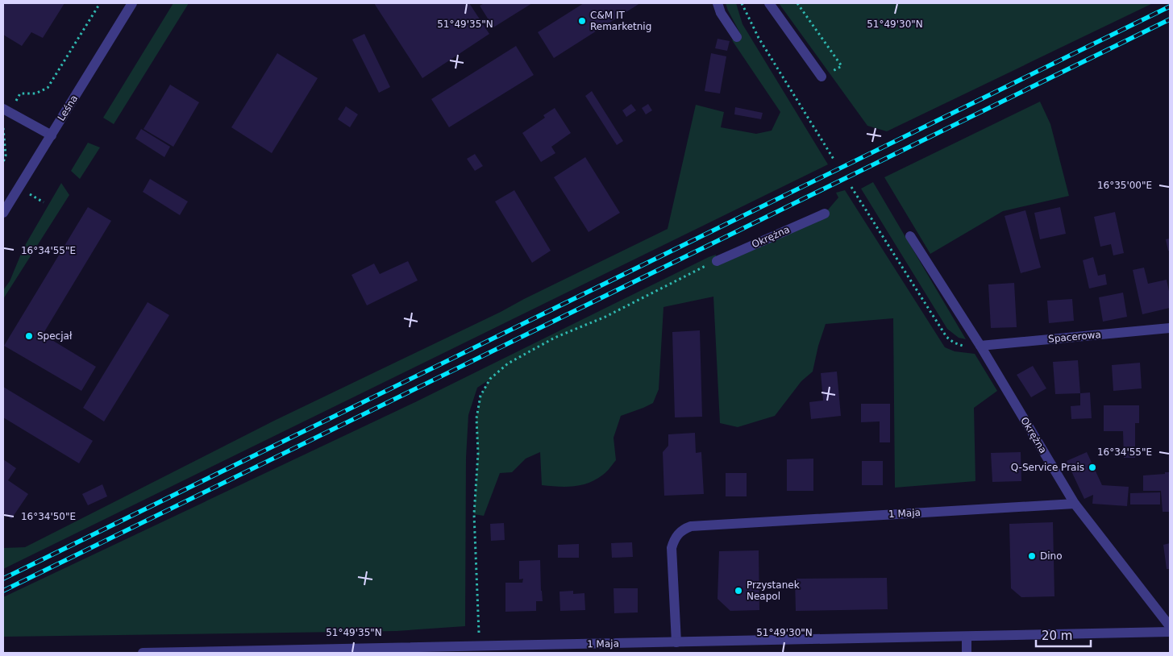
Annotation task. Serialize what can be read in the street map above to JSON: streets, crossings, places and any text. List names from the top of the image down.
{
  "streets": {
    "street": [
      "Leśna",
      "Okrężna",
      "Spacerowa",
      "1 Maja"
    ]
  },
  "crossings": [
    ["Okrężna", "Spacerowa"],
    ["Okrężna", "1 Maja"]
  ],
  "places": [
    "C&M IT Remarketnig",
    "Specjał",
    "Q-Service Prais",
    "Dino",
    "Przystanek Neapol"
  ],
  "scale_bar": "20 m",
  "coordinates": [
    "51°49'35\"N",
    "51°49'30\"N",
    "16°35'00\"E",
    "16°34'55\"E",
    "16°34'50\"E"
  ]
}
